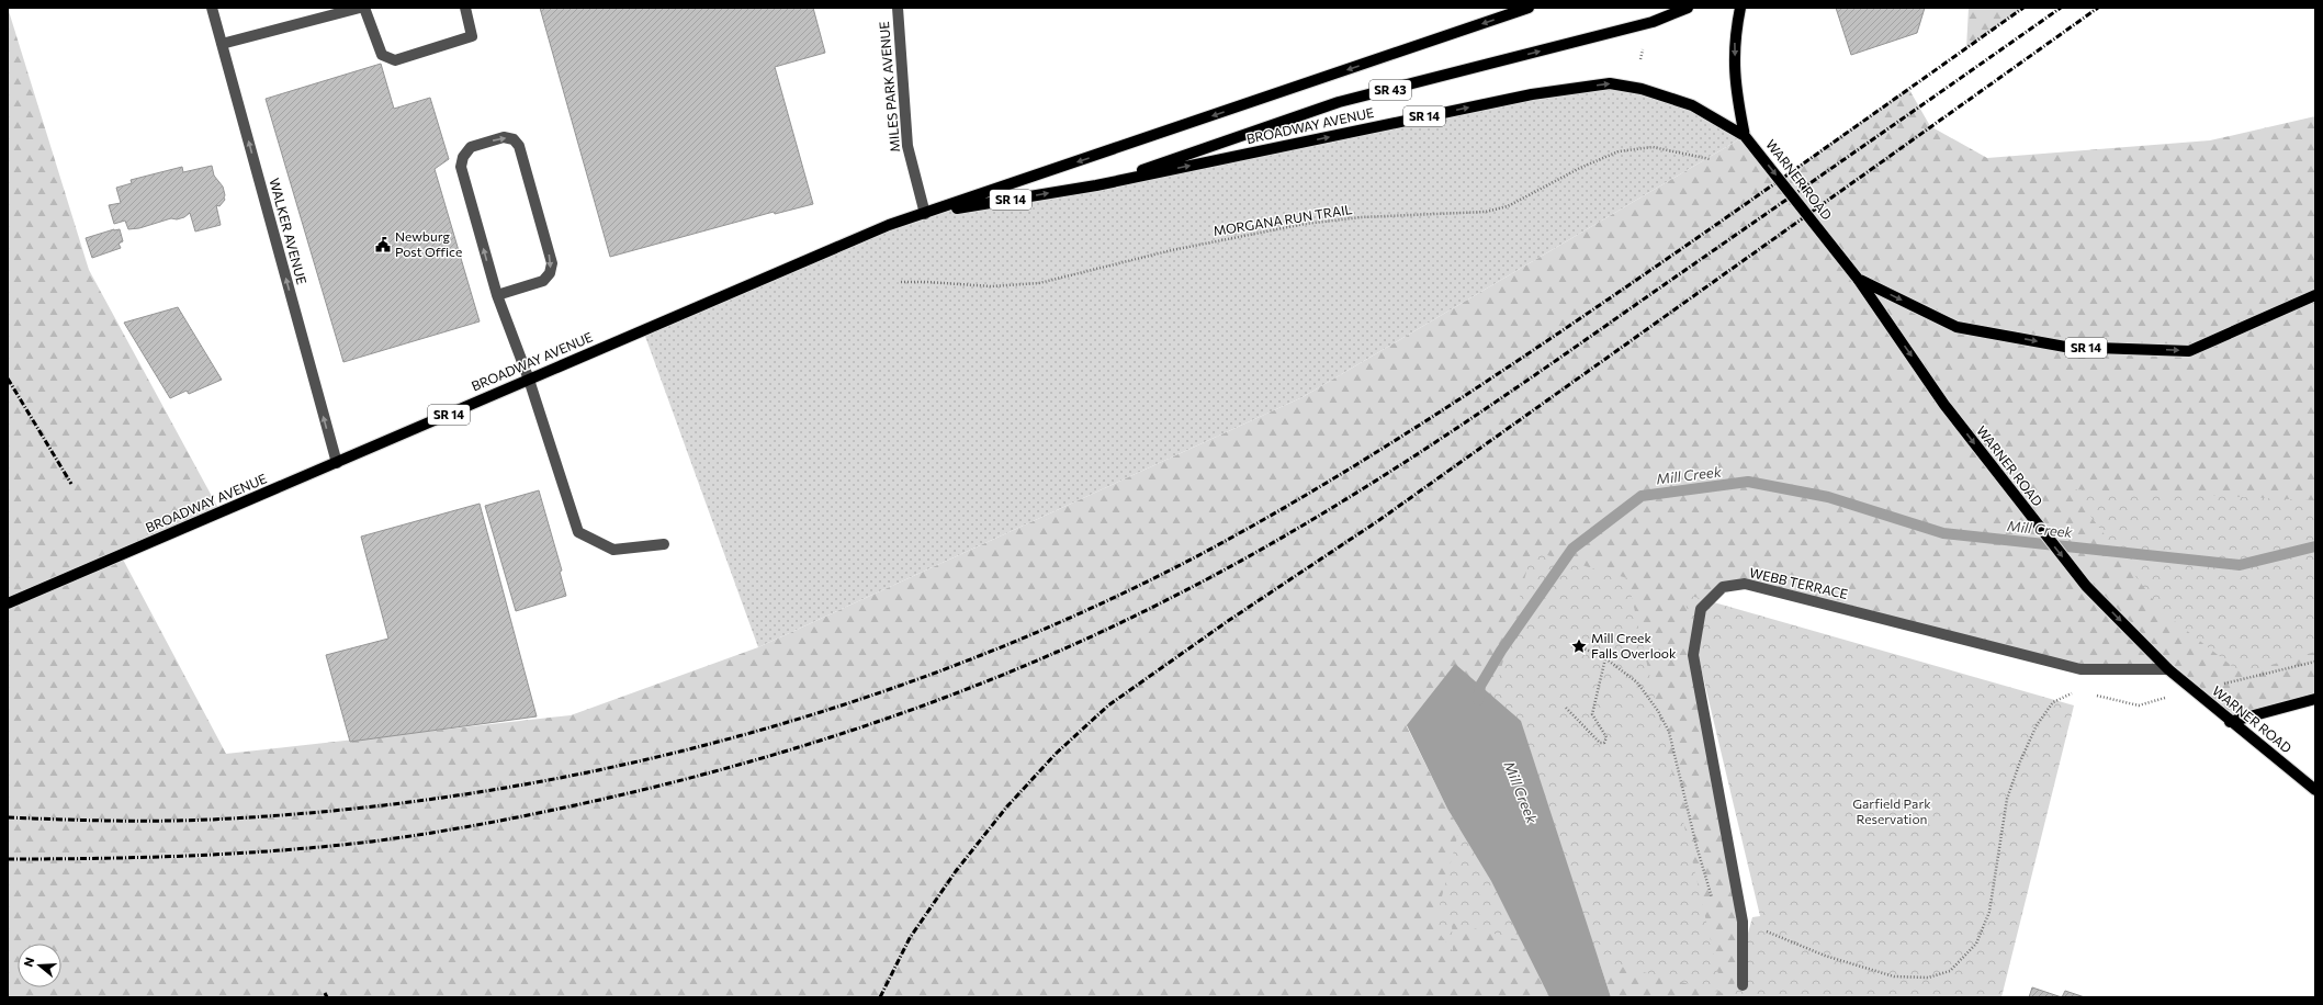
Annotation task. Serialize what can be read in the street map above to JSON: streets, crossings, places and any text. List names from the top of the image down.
{
  "streets": {
    "main road": [
      "SR 43",
      "SR 14",
      "BROADWAY AVENUE",
      "WARNER ROAD"
    ],
    "street": ["MILES PARK AVENUE", "WALKER AVENUE", "WEBB TERRACE"],
    "path": ["MORGANA RUN TRAIL"]
  },
  "crossings": [
    ["MILES PARK AVENUE", "BROADWAY AVENUE"],
    ["SR 43", "BROADWAY AVENUE"],
    ["SR 14", "WARNER ROAD"],
    ["BROADWAY AVENUE", "WARNER ROAD"],
    ["BROADWAY AVENUE", "WALKER AVENUE"],
    ["WARNER ROAD", "WEBB TERRACE"]
  ],
  "one_way": ["WARNER ROAD", "WALKER AVENUE"],
  "water": ["Mill Creek"],
  "parks": ["Garfield Park Reservation"],
  "places": {
    "public building": ["Newburg Post Office"],
    "place": ["Mill Creek Falls Overlook"]
  },
  "north": "left"
}
